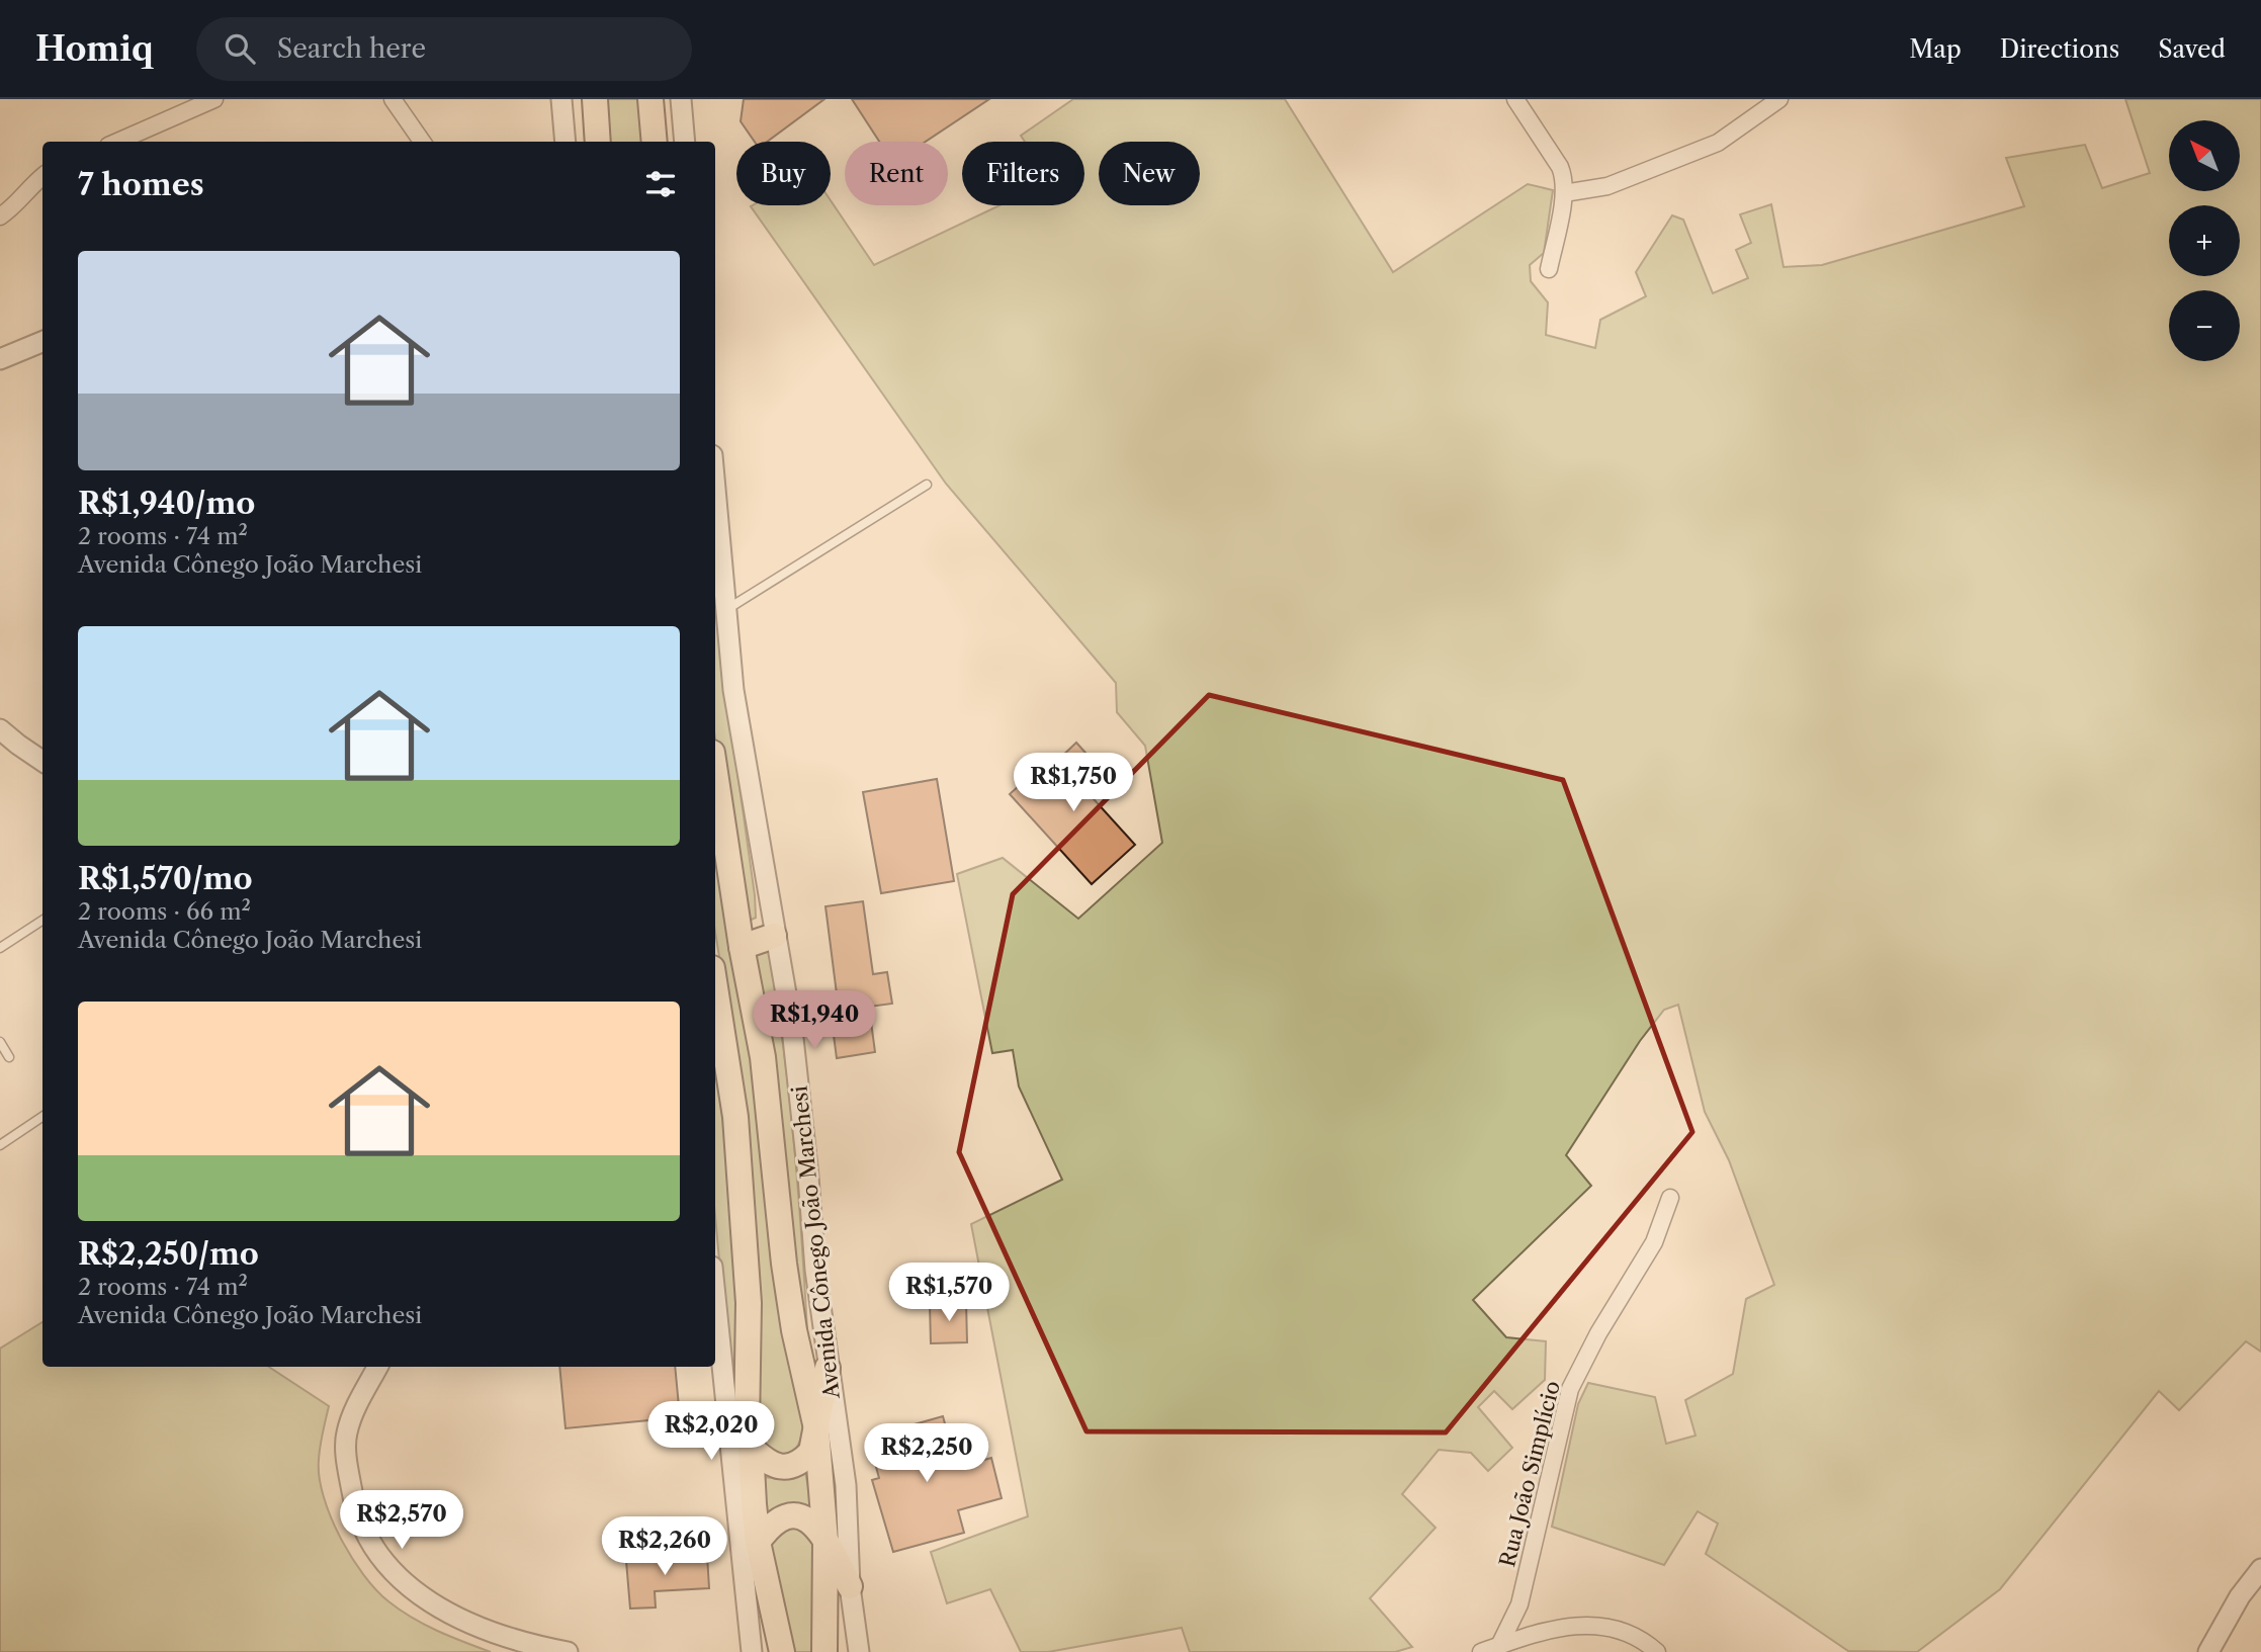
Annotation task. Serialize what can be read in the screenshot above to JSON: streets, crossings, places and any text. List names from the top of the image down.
{
  "streets": {
    "main road": ["Avenida Cônego João Marchesi"],
    "street": ["Rua João Simplício"]
  },
  "north": "top left",
  "page": {
    "header": "Homiq",
    "search": "Search here",
    "nav": ["Map", "Directions", "Saved"],
    "map_buttons": ["+", "−"],
    "chip": [
      "Buy",
      "Rent",
      "Filters",
      "New"
    ],
    "heading": "7 homes",
    "list": [
      {
        "name": "R$1,940/mo",
        "note": "2 rooms · 74 m² · Avenida Cônego João Marchesi"
      },
      {
        "name": "R$1,570/mo",
        "note": "2 rooms · 66 m² · Avenida Cônego João Marchesi"
      },
      {
        "name": "R$2,250/mo",
        "note": "2 rooms · 74 m² · Avenida Cônego João Marchesi"
      }
    ],
    "price": [
      "R$1,750",
      "R$1,940",
      "R$1,570",
      "R$2,020",
      "R$2,250",
      "R$2,570",
      "R$2,260"
    ]
  }
}
